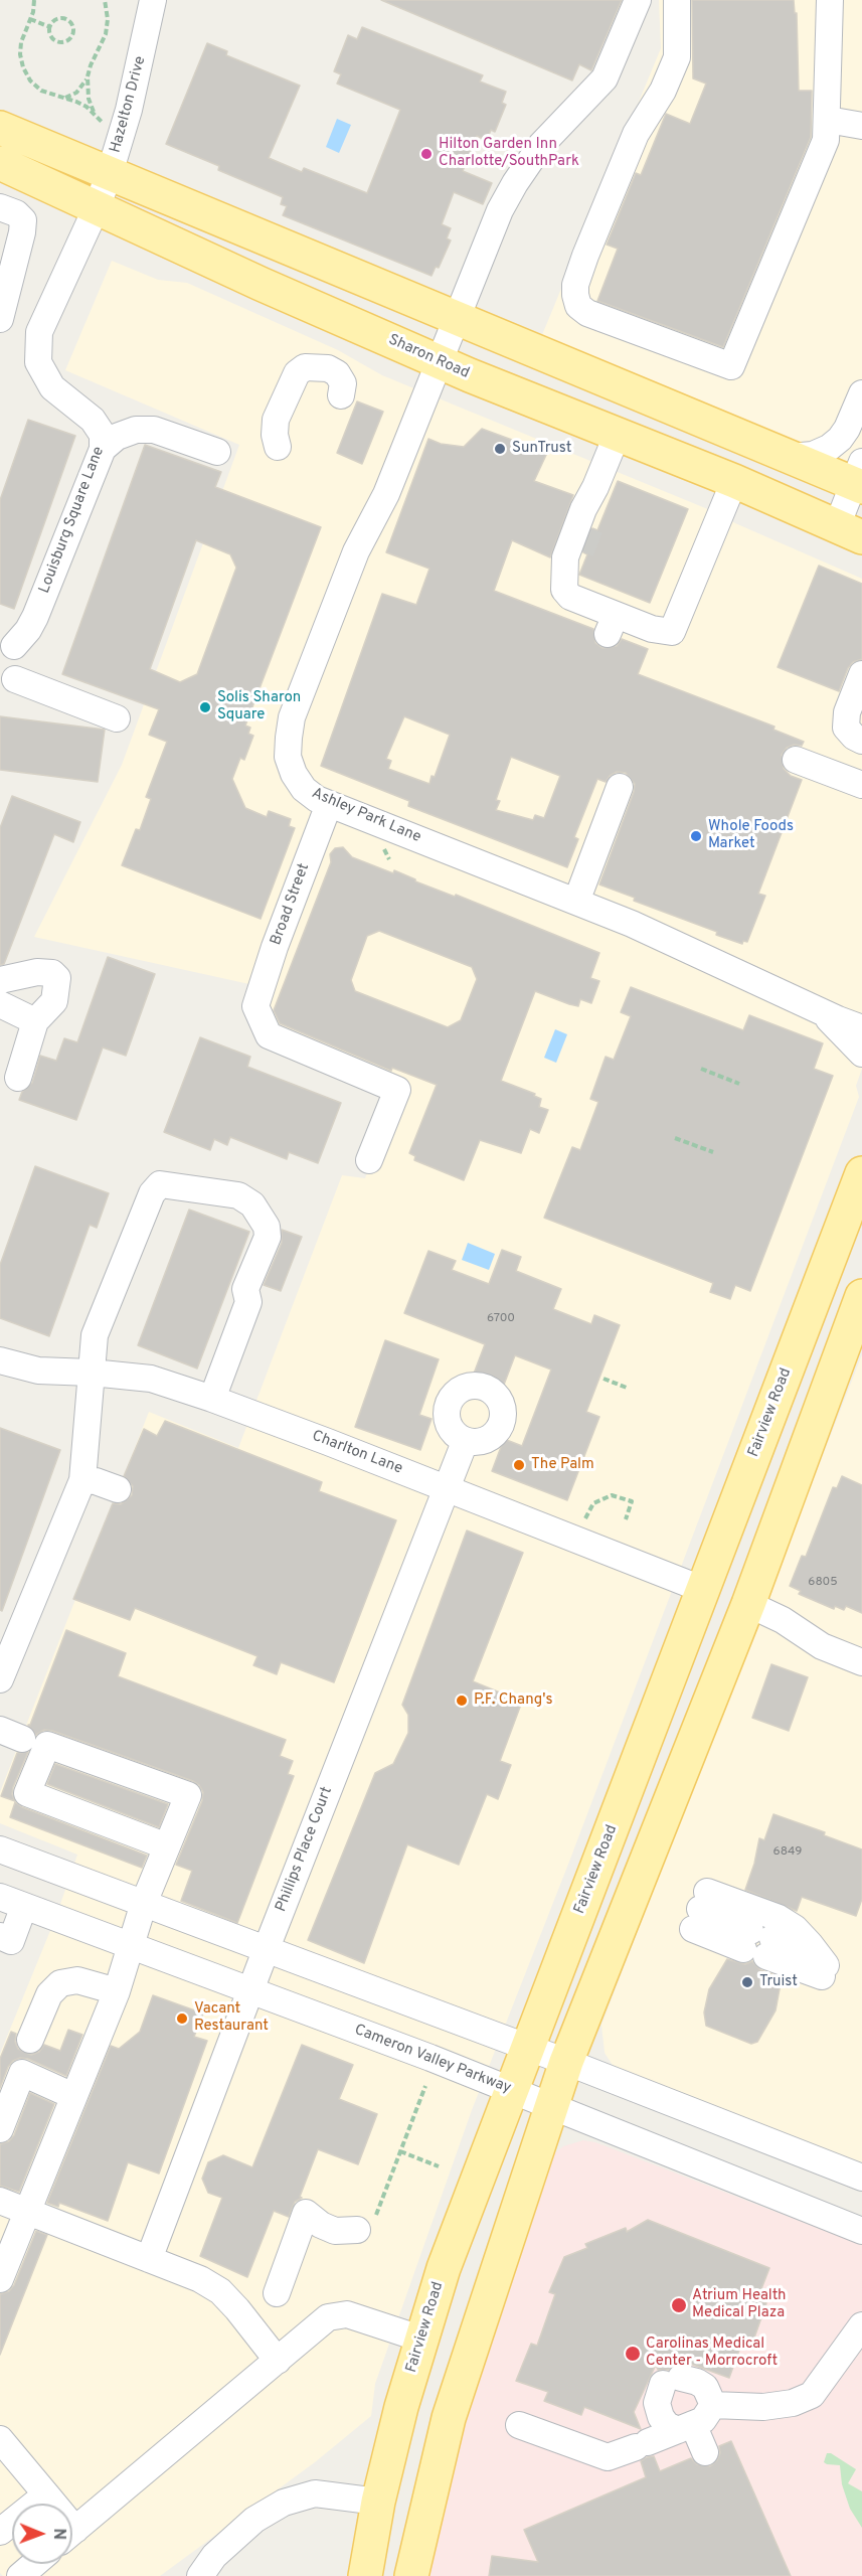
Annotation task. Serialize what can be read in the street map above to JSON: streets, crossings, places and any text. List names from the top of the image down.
{
  "streets": {
    "main road": ["Sharon Road", "Fairview Road"],
    "street": [
      "Hazelton Drive",
      "Louisburg Square Lane",
      "Ashley Park Lane",
      "Broad Street",
      "Charlton Lane",
      "Phillips Place Court",
      "Cameron Valley Parkway"
    ]
  },
  "crossings": [
    ["Hazelton Drive", "Sharon Road"],
    ["Hazelton Drive", "Louisburg Square Lane"],
    ["Sharon Road", "Louisburg Square Lane"],
    ["Sharon Road", "Ashley Park Lane"],
    ["Ashley Park Lane", "Broad Street"],
    ["Fairview Road", "Charlton Lane"],
    ["Fairview Road", "Cameron Valley Parkway"],
    ["Charlton Lane", "Phillips Place Court"],
    ["Phillips Place Court", "Cameron Valley Parkway"]
  ],
  "places": [
    "Hilton Garden Inn Charlotte/SouthPark",
    "SunTrust",
    "Solis Sharon Square",
    "Whole Foods Market",
    "The Palm",
    "P.F. Chang's",
    "Truist",
    "Vacant Restaurant",
    "Atrium Health Medical Plaza",
    "Carolinas Medical Center - Morrocroft"
  ],
  "house_numbers": ["6700", "6805", "6849"],
  "north": "right"
}
